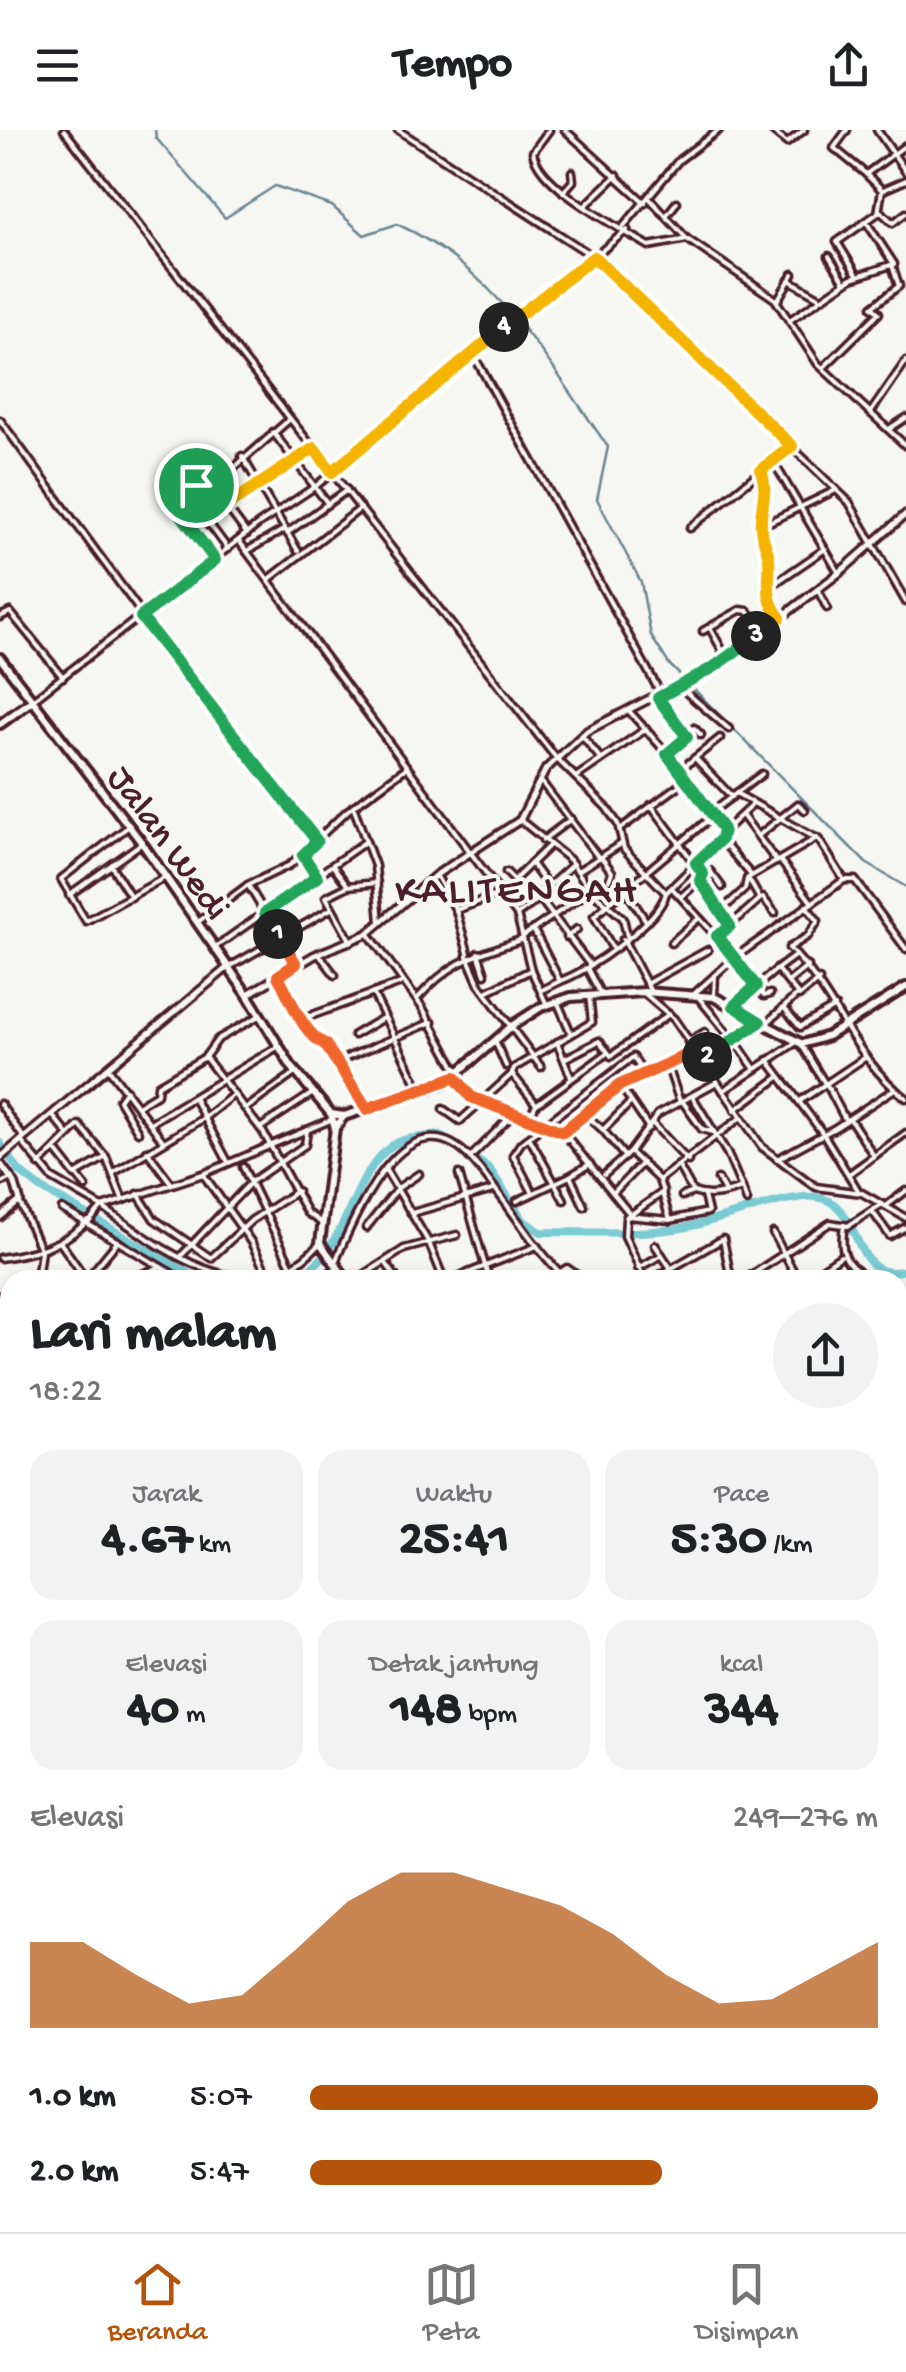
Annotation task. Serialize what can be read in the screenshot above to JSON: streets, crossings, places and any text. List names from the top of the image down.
{
  "streets": {
    "main road": ["Jalan Wedi"]
  },
  "districts": ["KALITENGAH"],
  "page": {
    "header": "Tempo",
    "pins": [
      "4",
      "3",
      "1",
      "2"
    ],
    "heading": ["Lari malam", "18:22"],
    "stats": [
      ["Jarak", "4.67 km"],
      ["Waktu", "25:41"],
      ["Pace", "5:30 /km"],
      ["Elevasi", "40 m"],
      ["Detak jantung", "148 bpm"],
      ["kcal", "344"]
    ],
    "chart": ["Elevasi", "249–276 m"],
    "list": [
      {
        "name": "1.0 km",
        "note": "5:07"
      },
      {
        "name": "2.0 km",
        "note": "5:47"
      }
    ],
    "tabs": ["Beranda", "Peta", "Disimpan"]
  }
}
